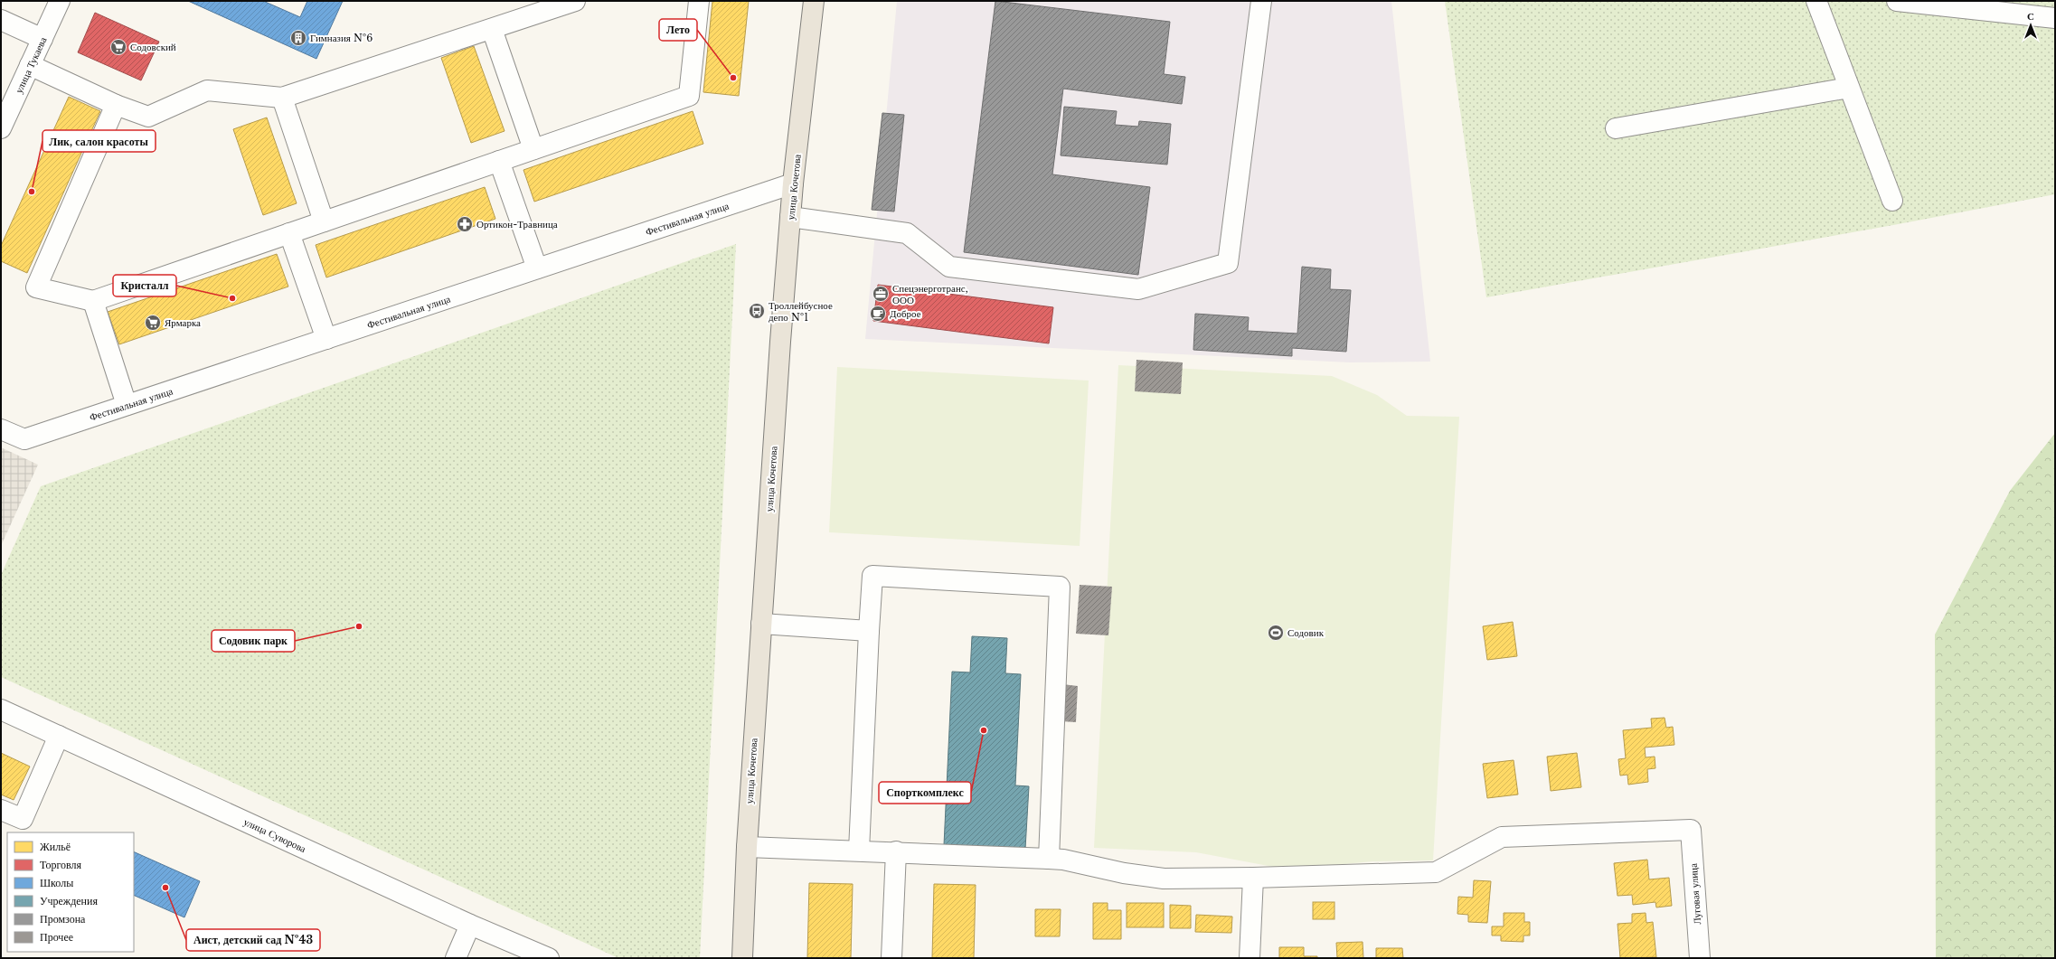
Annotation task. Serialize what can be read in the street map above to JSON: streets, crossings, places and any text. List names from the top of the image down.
{
  "streets": {
    "main road": ["улица Кочетова"],
    "street": [
      "улица Тукаева",
      "Фестивальная улица",
      "улица Суворова",
      "Луговая улица"
    ]
  },
  "crossings": [
    ["улица Кочетова", "Фестивальная улица"]
  ],
  "places": {
    "building": ["Гимназия №6"],
    "supermarket": ["Содовский", "Ярмарка"],
    "other": [
      "Лето",
      "Лик, салон красоты",
      "Кристалл",
      "Содовик парк",
      "Спорткомплекс",
      "Аист, детский сад №43"
    ],
    "pharmacy": ["Ортикон-Травница"],
    "office": ["Спецэнерготранс, ООО"],
    "bus stop": ["Троллейбусное депо №1"],
    "cafe": ["Доброе"],
    "sports": ["Содовик"]
  },
  "legend": [
    "Жильё",
    "Торговля",
    "Школы",
    "Учреждения",
    "Промзона",
    "Прочее"
  ],
  "north": "top"
}
